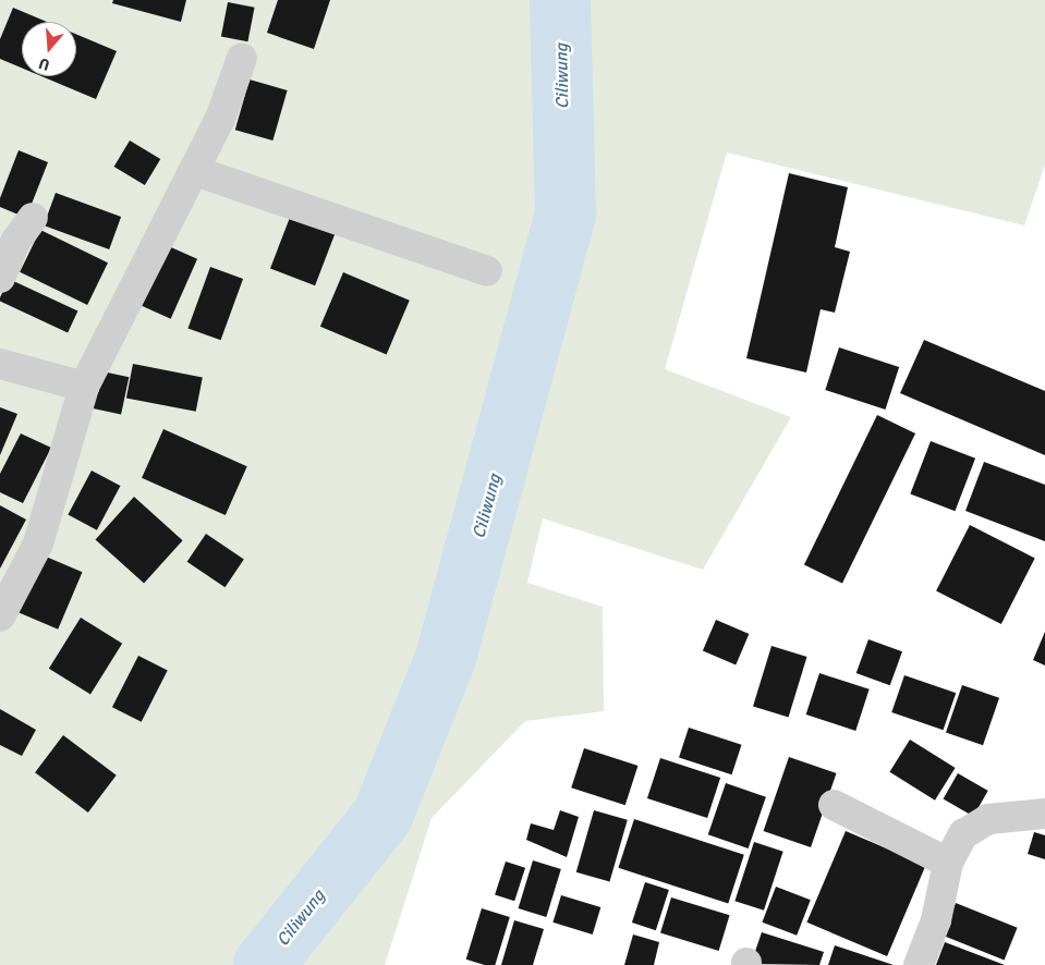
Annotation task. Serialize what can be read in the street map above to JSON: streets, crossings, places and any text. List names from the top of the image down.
{
  "water": ["Ciliwung"],
  "north": "bottom"
}
